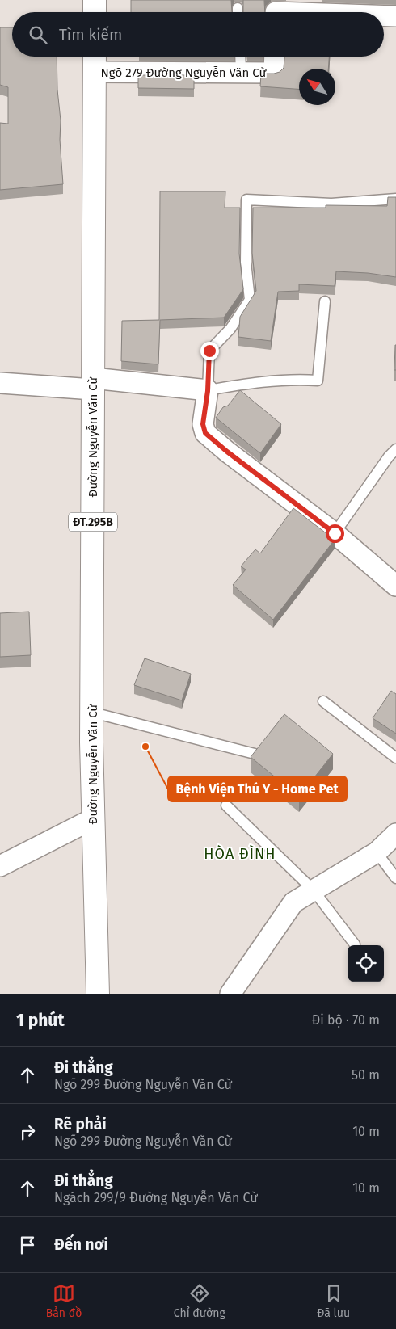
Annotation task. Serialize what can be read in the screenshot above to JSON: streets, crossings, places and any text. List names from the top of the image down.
{
  "streets": {
    "main road": ["Đường Nguyễn Văn Cừ", "ĐT.295B"],
    "street": ["Ngõ 279 Đường Nguyễn Văn Cừ"]
  },
  "crossings": [
    ["Ngõ 279 Đường Nguyễn Văn Cừ", "Đường Nguyễn Văn Cừ"]
  ],
  "districts": ["HÒA ĐÌNH"],
  "places": ["Bệnh Viện Thú Y - Home Pet"],
  "north": "top left",
  "page": {
    "search": "Tìm kiếm",
    "heading": ["1 phút", "Đi bộ · 70 m"],
    "list": [
      ["Đi thẳng", "Ngõ 299 Đường Nguyễn Văn Cừ", "50 m"],
      ["Rẽ phải", "Ngõ 299 Đường Nguyễn Văn Cừ", "10 m"],
      ["Đi thẳng", "Ngách 299/9 Đường Nguyễn Văn Cừ", "10 m"],
      "Đến nơi"
    ],
    "nav": ["Bản đồ", "Chỉ đường", "Đã lưu"]
  }
}
